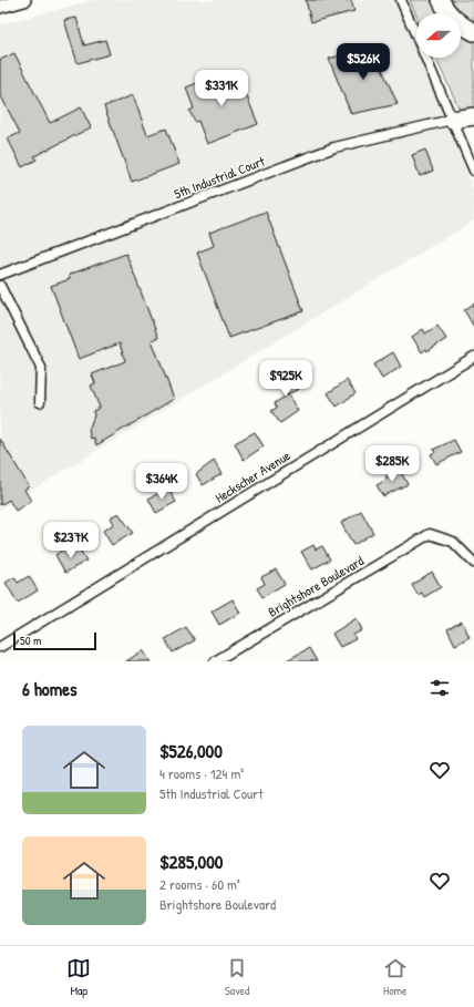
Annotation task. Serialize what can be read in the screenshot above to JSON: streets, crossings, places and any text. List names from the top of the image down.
{
  "streets": {
    "street": ["5th Industrial Court", "Heckscher Avenue", "Brightshore Boulevard"]
  },
  "scale_bar": "50 m",
  "north": "left",
  "page": {
    "price": [
      "$526K",
      "$331K",
      "$925K",
      "$285K",
      "$364K",
      "$237K"
    ],
    "scale": "50 m",
    "heading": "6 homes",
    "list": [
      {
        "name": "$526,000",
        "note": "4 rooms · 124 m² · 5th Industrial Court"
      },
      {
        "name": "$285,000",
        "note": "2 rooms · 60 m² · Brightshore Boulevard"
      }
    ],
    "tabs": ["Map", "Saved", "Home"]
  }
}
